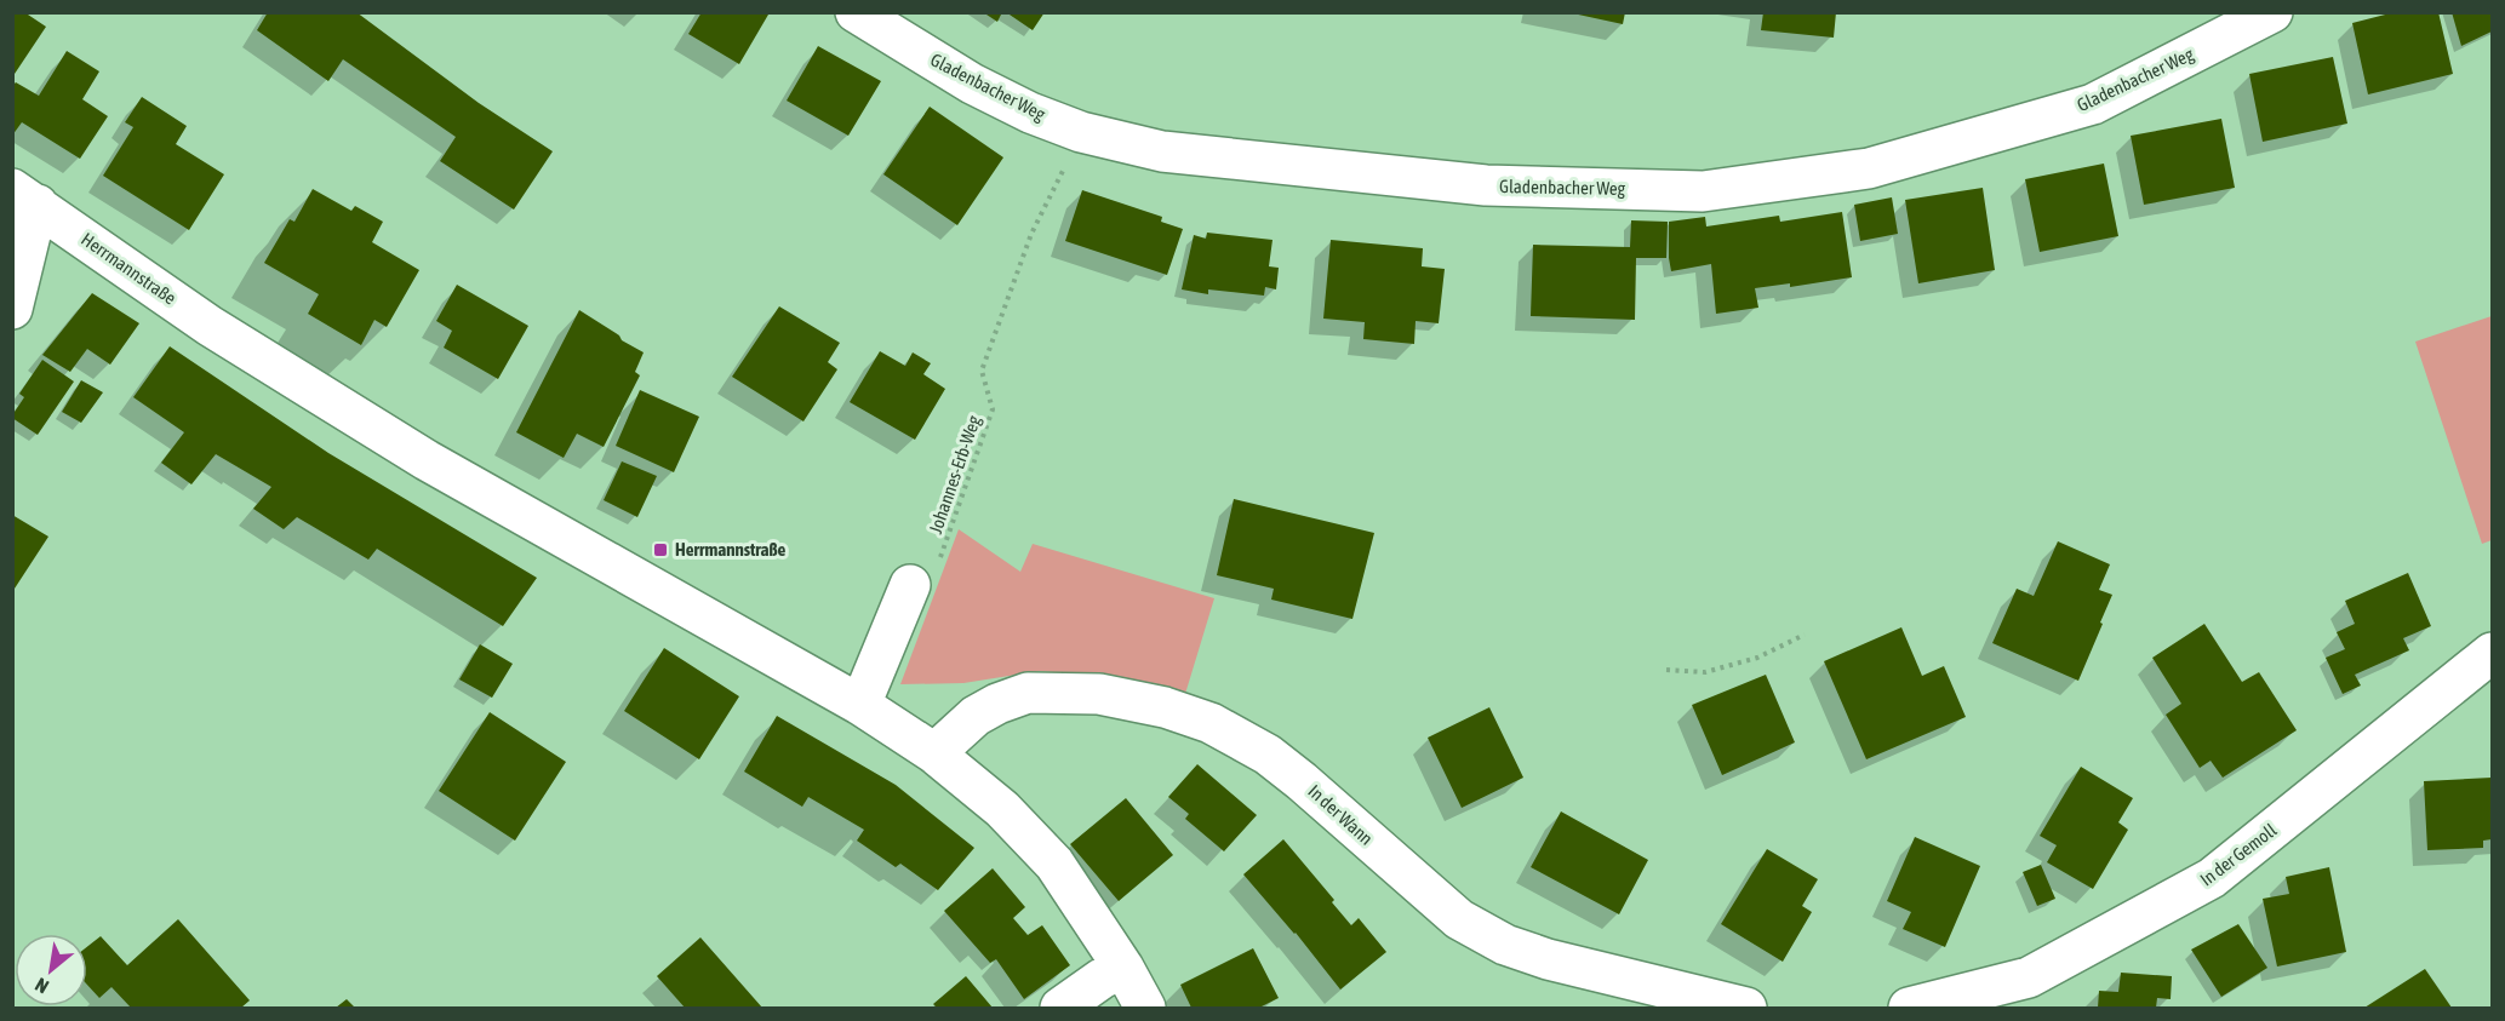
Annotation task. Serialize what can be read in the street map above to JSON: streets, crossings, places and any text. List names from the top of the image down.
{
  "streets": {
    "street": [
      "Gladenbacher Weg",
      "Herrmannstraße",
      "In der Wann",
      "In der Gemoll"
    ],
    "path": ["Johannes-Erb-Weg"]
  },
  "crossings": [
    ["Herrmannstraße", "In der Wann"]
  ],
  "places": {
    "transit": ["Herrmannstraße"]
  },
  "north": "bottom left"
}
